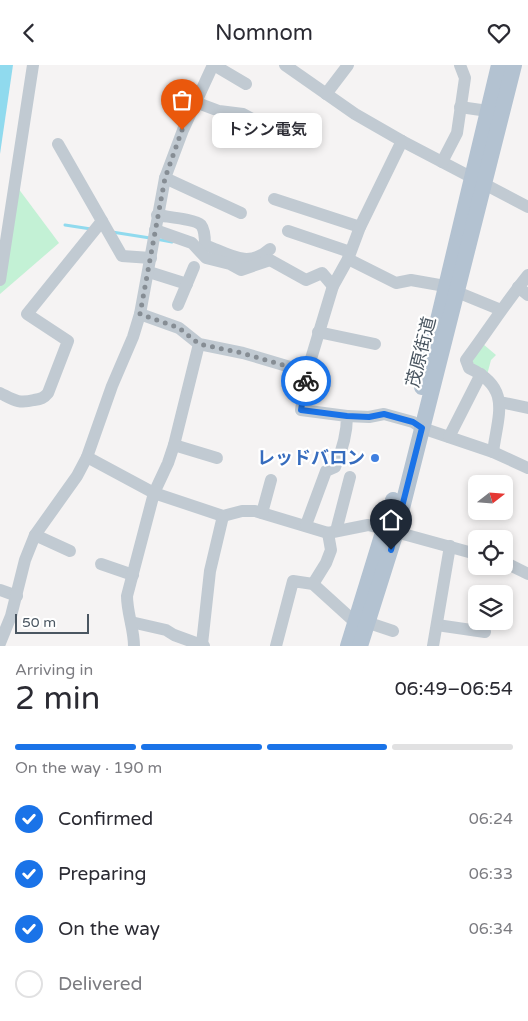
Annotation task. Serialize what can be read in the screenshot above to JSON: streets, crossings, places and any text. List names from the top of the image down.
{
  "streets": {
    "main road": ["茂原街道"]
  },
  "places": ["トシン電気", "レッドバロン"],
  "scale_bar": "50 m",
  "north": "right",
  "page": {
    "header": "Nomnom",
    "bubble": "トシン電気",
    "scale": "50 m",
    "heading": ["2 min", "Arriving in", "06:49–06:54"],
    "bar": "On the way · 190 m",
    "list": [
      ["Confirmed", "06:24"],
      ["Preparing", "06:33"],
      ["On the way", "06:34"],
      "Delivered"
    ]
  }
}
